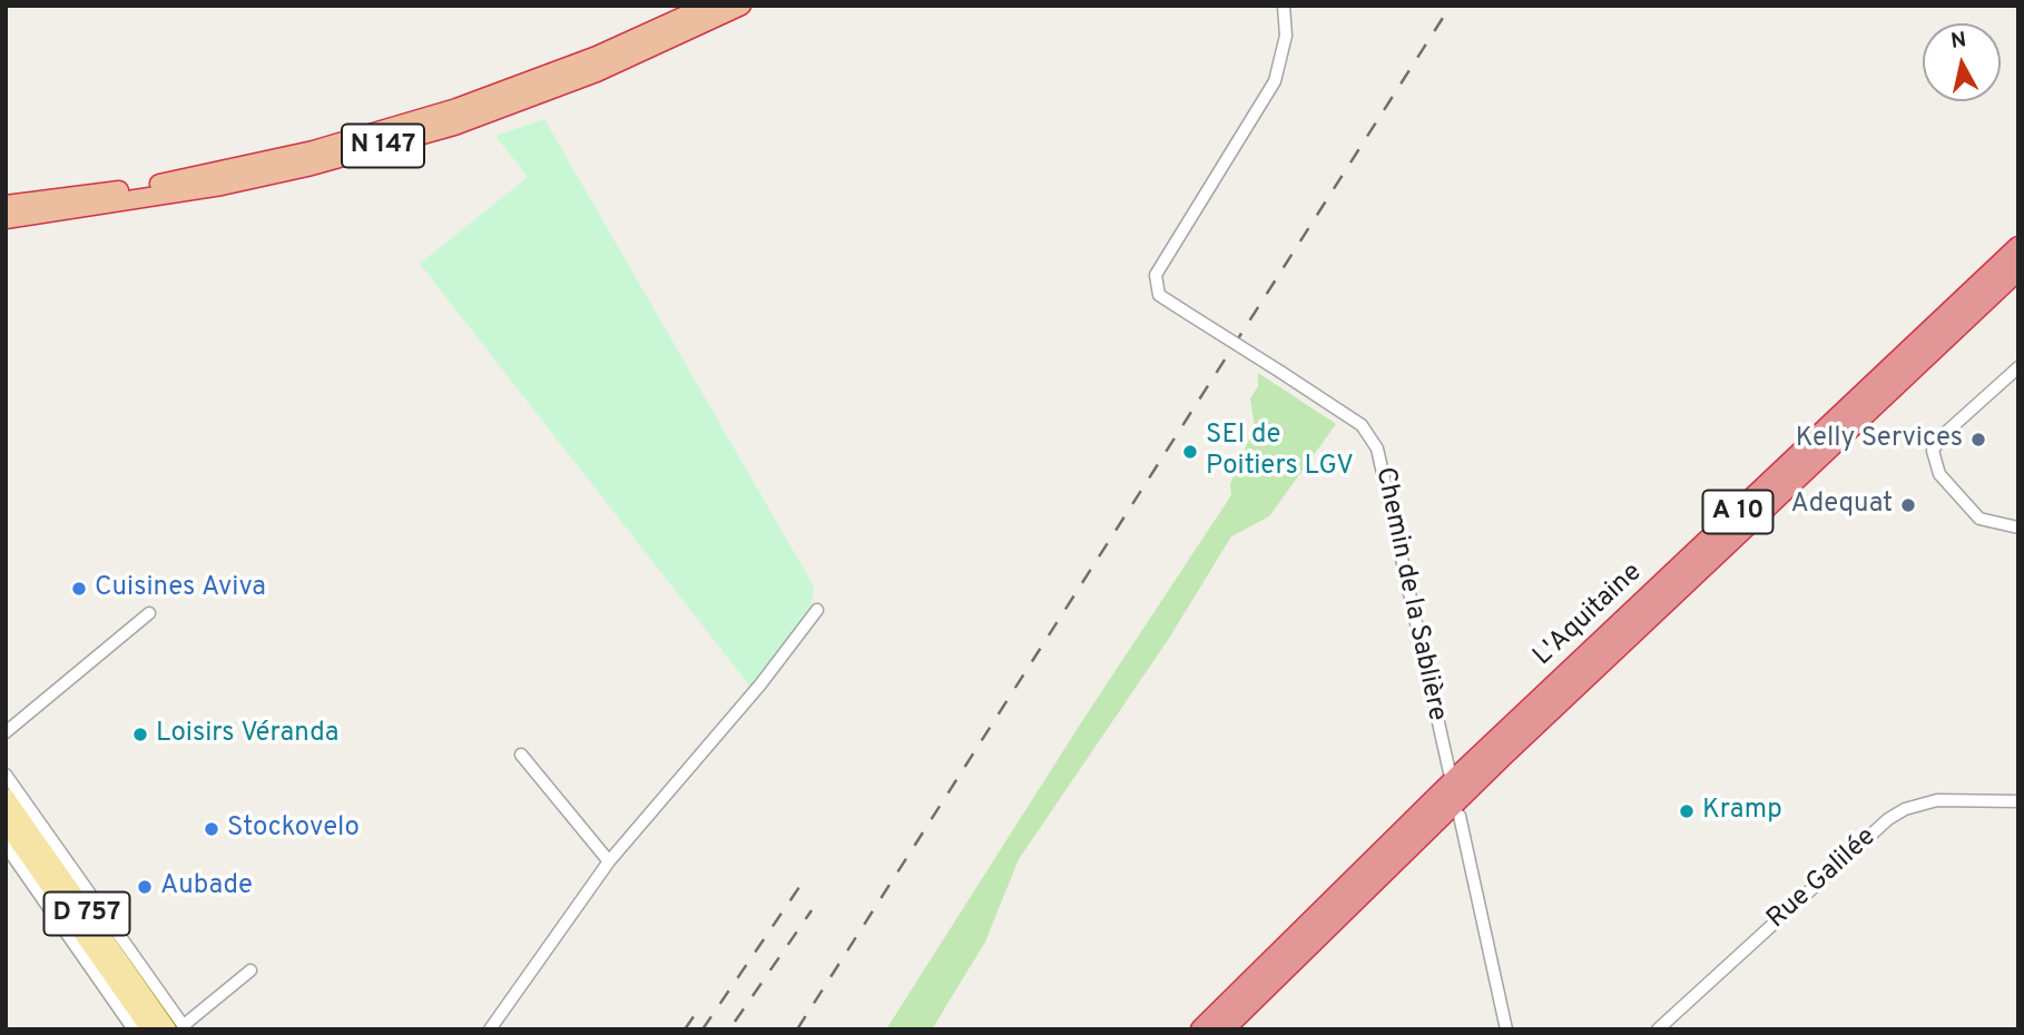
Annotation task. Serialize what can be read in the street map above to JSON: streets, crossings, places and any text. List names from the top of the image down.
{
  "streets": {
    "highway": ["N 147", "A 10", "L'Aquitaine"],
    "main road": ["D 757"],
    "street": ["Chemin de la Sablière", "Rue Galilée"]
  },
  "places": [
    "Kelly Services",
    "SEI de Poitiers LGV",
    "Adequat",
    "Cuisines Aviva",
    "Loisirs Véranda",
    "Kramp",
    "Stockovelo",
    "Aubade"
  ],
  "north": "top"
}
